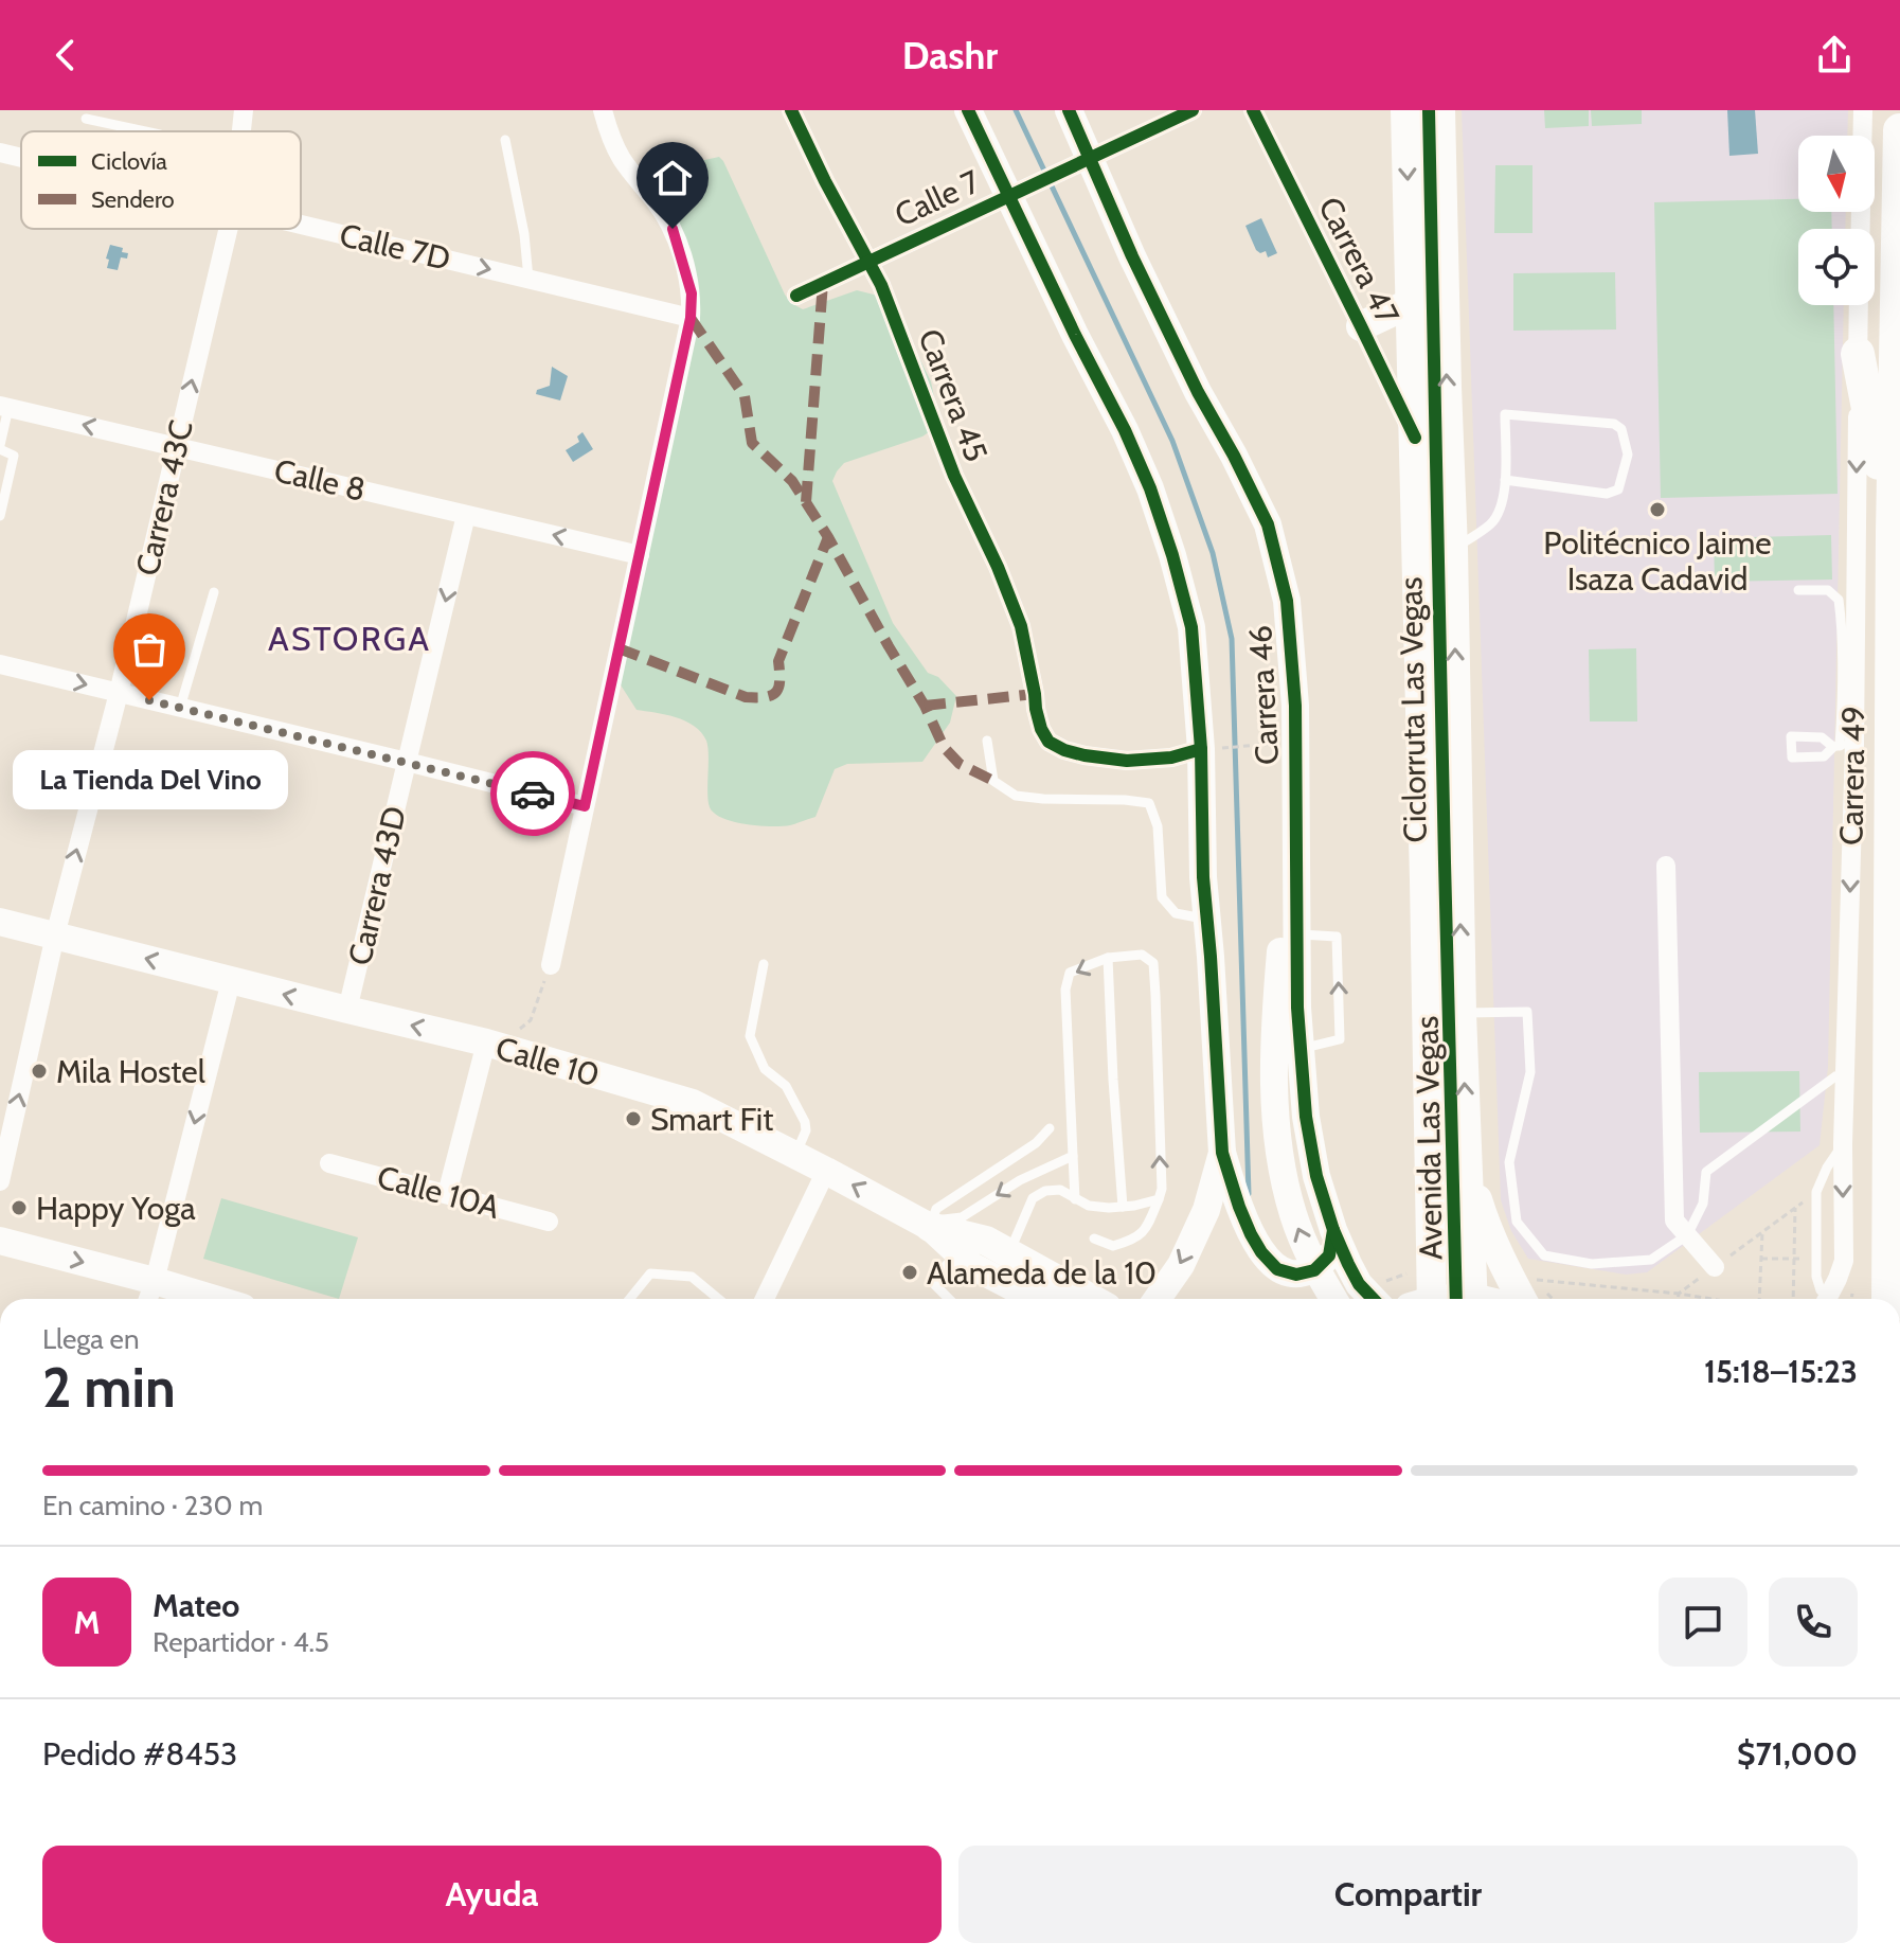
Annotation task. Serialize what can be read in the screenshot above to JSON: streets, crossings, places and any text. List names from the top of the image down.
{
  "streets": {
    "main road": ["Avenida Las Vegas"],
    "street": [
      "Calle 7",
      "Calle 7D",
      "Carrera 47",
      "Carrera 45",
      "Calle 8",
      "Carrera 43C",
      "Carrera 46",
      "Carrera 49",
      "Carrera 43D",
      "Calle 10",
      "Calle 10A"
    ],
    "cycle path": ["Ciclorruta Las Vegas"]
  },
  "crossings": [
    ["Calle 7", "Carrera 45"],
    ["Calle 7", "Carrera 46"],
    ["Carrera 47", "Avenida Las Vegas"],
    ["Carrera 45", "Carrera 46"],
    ["Calle 8", "Carrera 43C"],
    ["Calle 8", "Carrera 43D"],
    ["Carrera 43C", "Calle 10"],
    ["Carrera 43D", "Calle 10"]
  ],
  "one_way": [
    "Calle 7D",
    "Calle 8",
    "Carrera 43C",
    "Carrera 49",
    "Carrera 43D",
    "Calle 10"
  ],
  "districts": ["ASTORGA"],
  "places": [
    "Politécnico Jaime Isaza Cadavid",
    "La Tienda Del Vino",
    "Mila Hostel",
    "Smart Fit",
    "Happy Yoga",
    "Alameda de la 10"
  ],
  "legend": ["Ciclovía", "Sendero"],
  "north": "bottom",
  "page": {
    "header": "Dashr",
    "bubble": "La Tienda Del Vino",
    "heading": ["2 min", "Llega en", "15:18–15:23"],
    "panel": [
      "Mateo",
      "Repartidor · 4.5",
      "Pedido #8453",
      "$71,000"
    ],
    "bar": "En camino · 230 m",
    "round": "M",
    "buttons": ["Ayuda", "Compartir"]
  }
}
